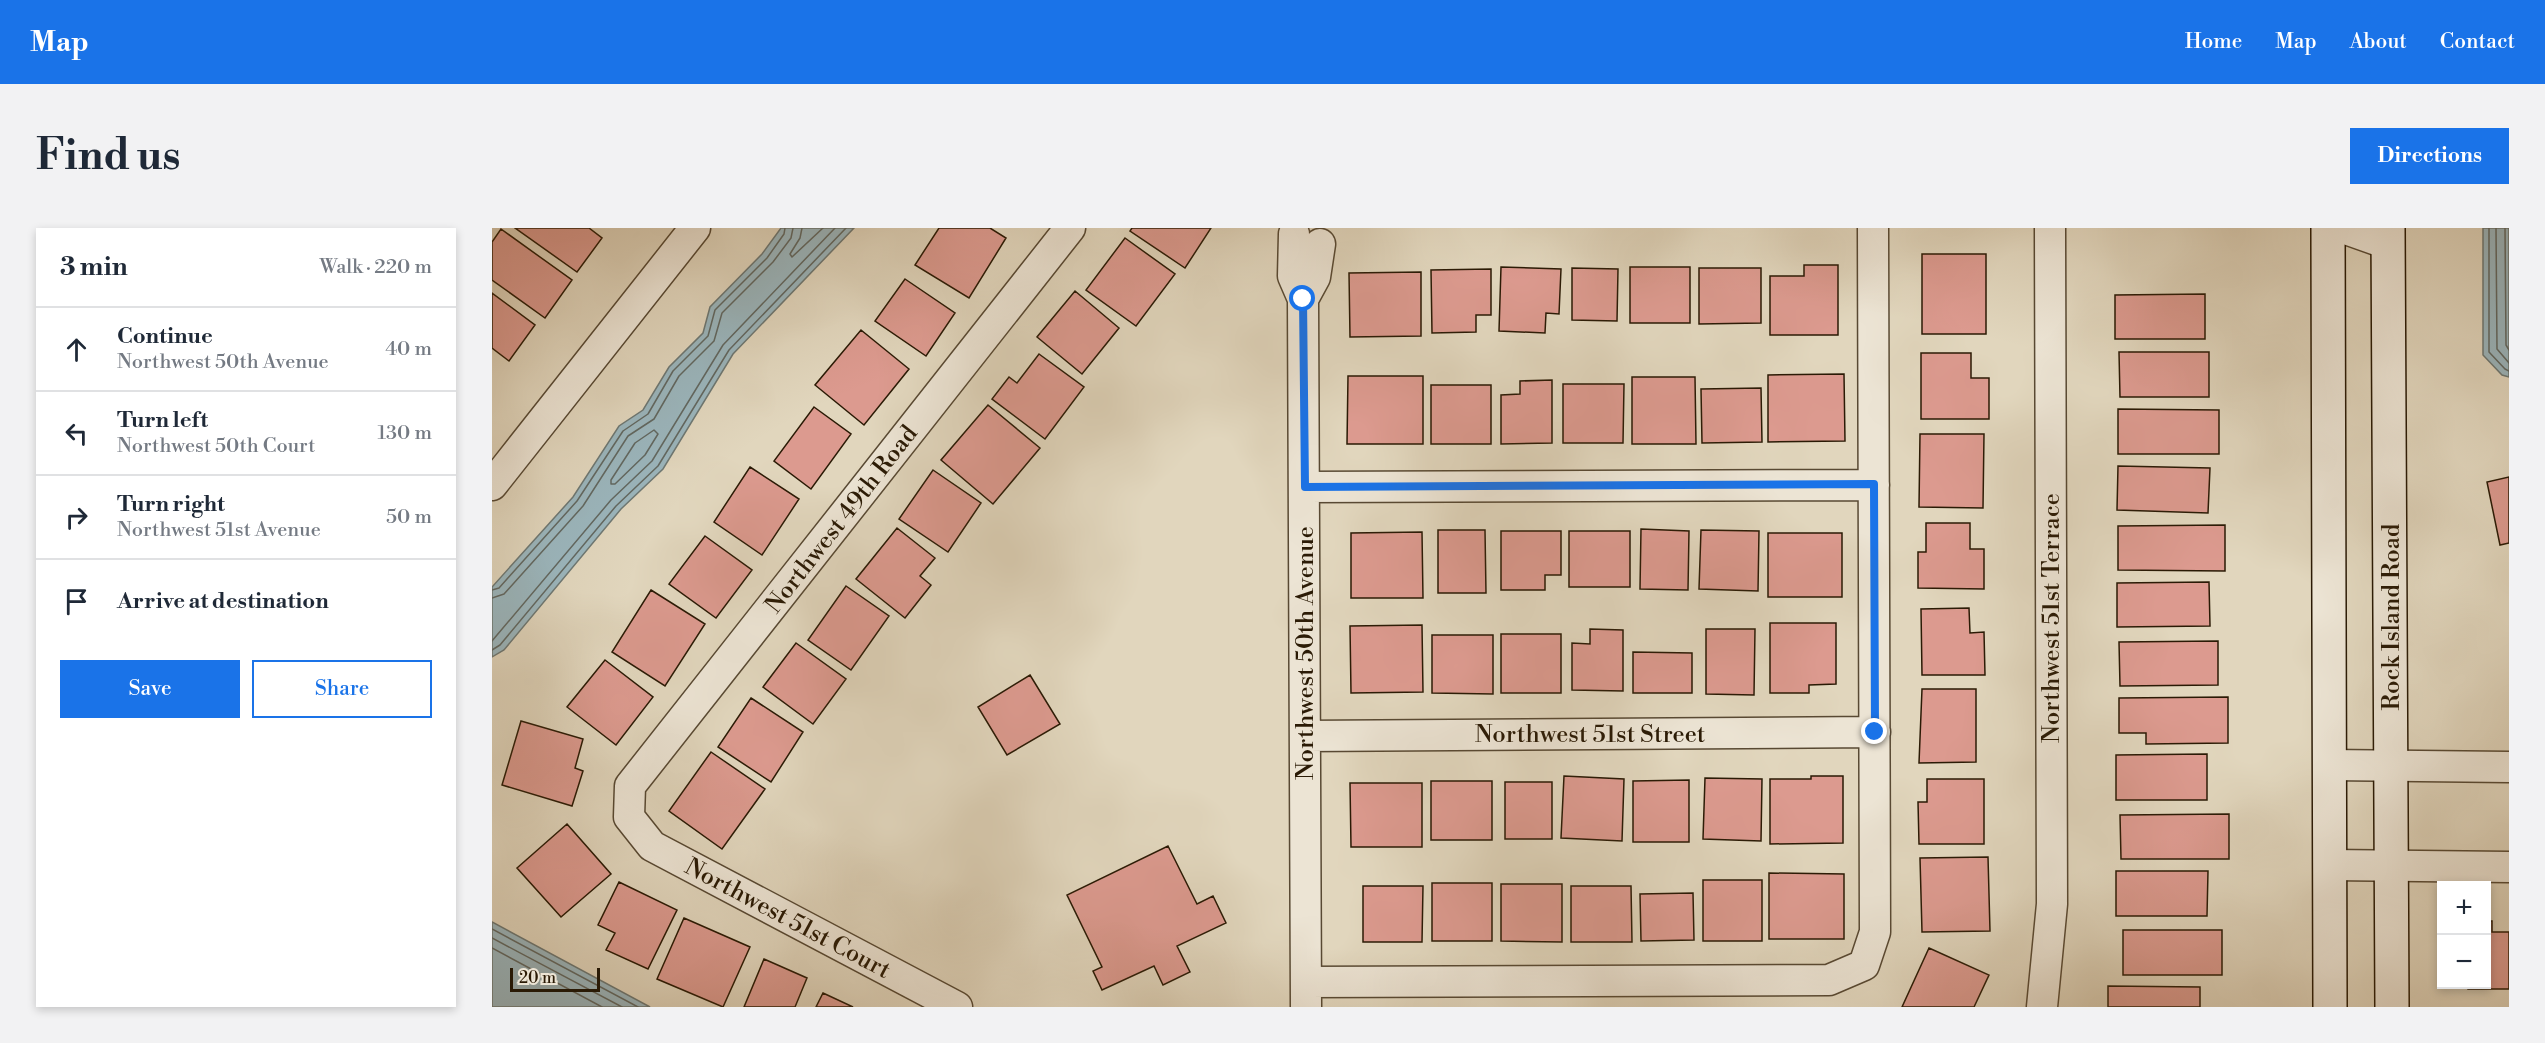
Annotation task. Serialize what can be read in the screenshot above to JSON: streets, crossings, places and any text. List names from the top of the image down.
{
  "streets": {
    "main road": ["Rock Island Road"],
    "street": [
      "Northwest 49th Road",
      "Northwest 51st Terrace",
      "Northwest 50th Avenue",
      "Northwest 51st Street",
      "Northwest 51st Court"
    ]
  },
  "crossings": [
    ["Northwest 49th Road", "Northwest 51st Court"],
    ["Northwest 50th Avenue", "Northwest 51st Street"]
  ],
  "scale_bar": "20 m",
  "page": {
    "header": "Map",
    "nav": [
      "Home",
      "Map",
      "About",
      "Contact"
    ],
    "buttons": [
      "Directions",
      ["Save", "Share"]
    ],
    "title": "Find us",
    "heading": ["3 min", "Walk · 220 m"],
    "list": [
      ["Continue", "Northwest 50th Avenue", "40 m"],
      ["Turn left", "Northwest 50th Court", "130 m"],
      ["Turn right", "Northwest 51st Avenue", "50 m"],
      "Arrive at destination"
    ],
    "map_buttons": ["+", "−"],
    "scale": "20 m"
  }
}
